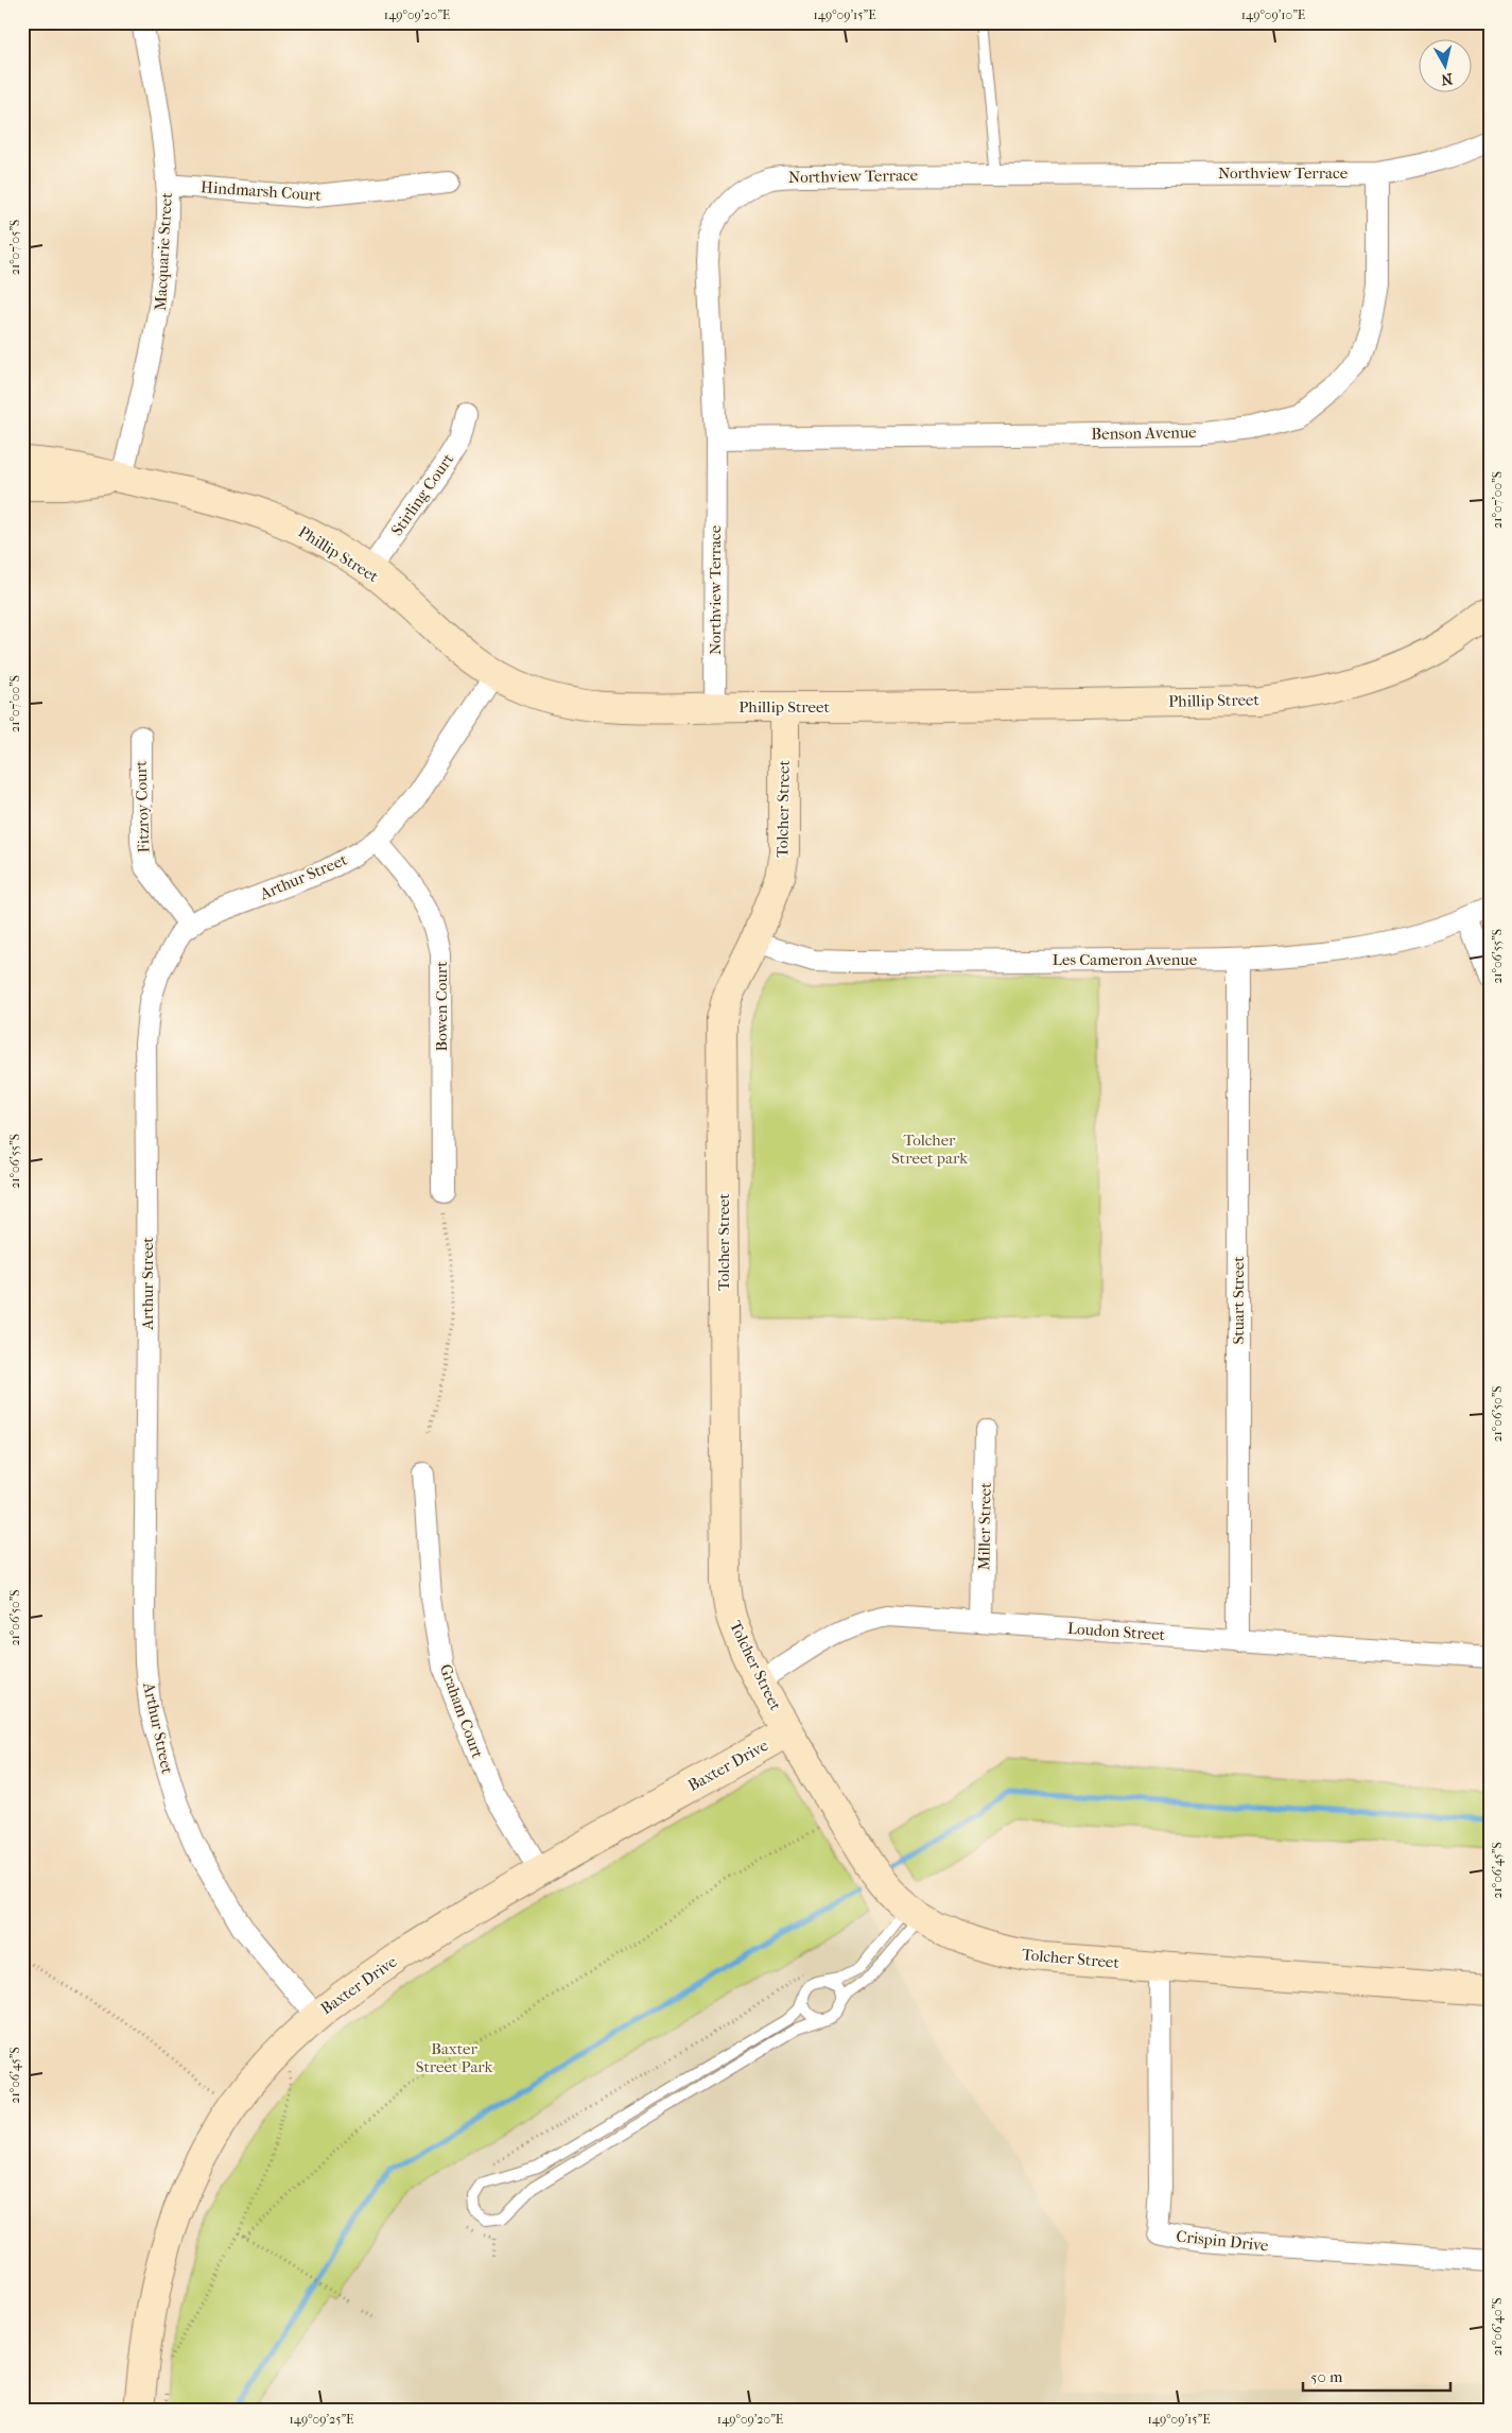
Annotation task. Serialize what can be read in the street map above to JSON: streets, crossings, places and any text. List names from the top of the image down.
{
  "streets": {
    "street": [
      "Northview Terrace",
      "Hindmarsh Court",
      "Macquarie Street",
      "Benson Avenue",
      "Stirling Court",
      "Phillip Street",
      "Fitzroy Court",
      "Tolcher Street",
      "Arthur Street",
      "Les Cameron Avenue",
      "Bowen Court",
      "Stuart Street",
      "Miller Street",
      "Loudon Street",
      "Graham Court",
      "Baxter Drive",
      "Crispin Drive"
    ]
  },
  "crossings": [
    ["Northview Terrace", "Benson Avenue"],
    ["Northview Terrace", "Phillip Street"],
    ["Hindmarsh Court", "Macquarie Street"],
    ["Macquarie Street", "Phillip Street"],
    ["Stirling Court", "Phillip Street"],
    ["Phillip Street", "Tolcher Street"],
    ["Phillip Street", "Arthur Street"],
    ["Fitzroy Court", "Arthur Street"],
    ["Tolcher Street", "Les Cameron Avenue"],
    ["Tolcher Street", "Loudon Street"],
    ["Tolcher Street", "Baxter Drive"],
    ["Tolcher Street", "Crispin Drive"],
    ["Arthur Street", "Bowen Court"],
    ["Arthur Street", "Baxter Drive"],
    ["Les Cameron Avenue", "Stuart Street"],
    ["Stuart Street", "Loudon Street"],
    ["Miller Street", "Loudon Street"],
    ["Graham Court", "Baxter Drive"]
  ],
  "parks": ["Tolcher Street park", "Baxter Street Park"],
  "scale_bar": "50 m",
  "north": "bottom",
  "coordinates": [
    "149°09'20\"E",
    "149°09'15\"E",
    "149°09'10\"E",
    "21°07'05\"S",
    "21°07'00\"S",
    "21°06'55\"S",
    "21°06'50\"S",
    "21°06'45\"S",
    "21°06'40\"S",
    "149°09'25\"E"
  ]
}
